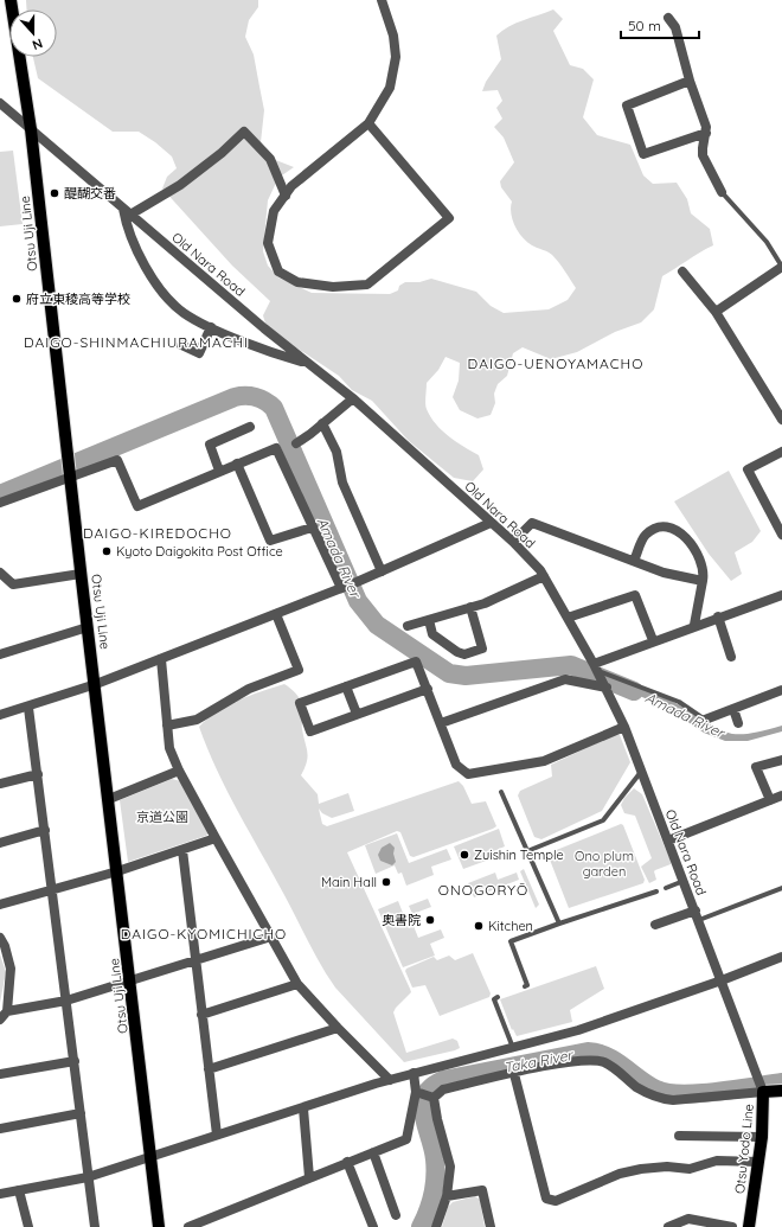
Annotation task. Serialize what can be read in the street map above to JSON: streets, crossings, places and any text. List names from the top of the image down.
{
  "streets": {
    "main road": ["Otsu Uji Line", "Otsu Yodo Line"],
    "street": ["Old Nara Road"]
  },
  "crossings": [
    ["Otsu Uji Line", "Old Nara Road"],
    ["Old Nara Road", "Otsu Yodo Line"]
  ],
  "districts": [
    "DAIGO-SHINMACHIURAMACHI",
    "DAIGO-UENOYAMACHO",
    "DAIGO-KIREDOCHO",
    "ONOGORYŌ",
    "DAIGO-KYOMICHICHO"
  ],
  "water": ["Amada River", "Taka River"],
  "parks": ["京道公園", "Ono plum garden"],
  "places": [
    "醍醐交番",
    "府立東稜高等学校",
    "Kyoto Daigokita Post Office",
    "Zuishin Temple",
    "Main Hall",
    "奥書院",
    "Kitchen"
  ],
  "scale_bar": "50 m",
  "north": "bottom"
}
